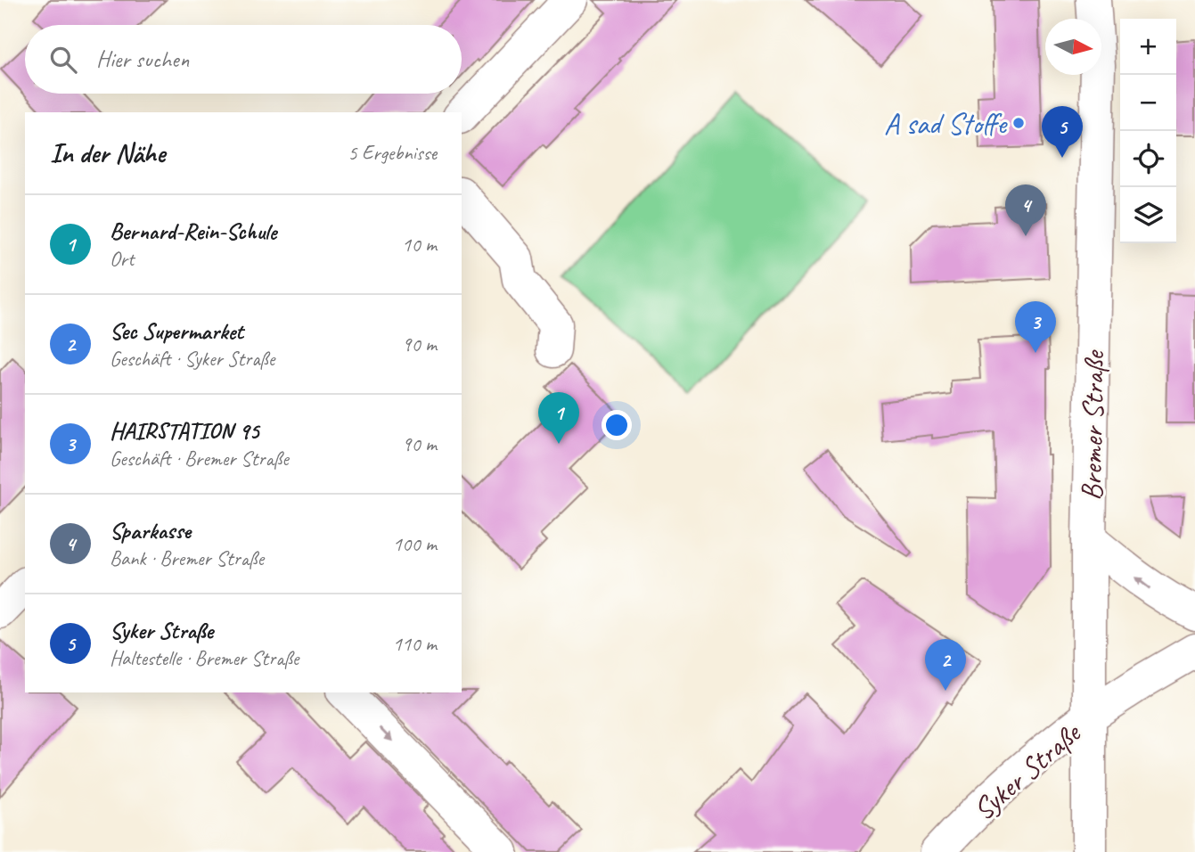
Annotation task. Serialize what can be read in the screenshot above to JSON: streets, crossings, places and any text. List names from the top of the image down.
{
  "streets": {
    "main road": ["Bremer Straße", "Syker Straße"]
  },
  "crossings": [
    ["Bremer Straße", "Syker Straße"]
  ],
  "places": ["A sad Stoffe"],
  "north": "right",
  "page": {
    "map_buttons": ["+", "−"],
    "search": "Hier suchen",
    "pins": [
      "5",
      "4",
      "3",
      "1",
      "2"
    ],
    "heading": ["In der Nähe", "5 Ergebnisse"],
    "list": [
      {
        "mark": "1",
        "name": "Bernard-Rein-Schule",
        "note": "Ort",
        "value": "10 m"
      },
      {
        "mark": "2",
        "name": "Sec Supermarket",
        "note": "Geschäft · Syker Straße",
        "value": "90 m"
      },
      {
        "mark": "3",
        "name": "HAIRSTATION 95",
        "note": "Geschäft · Bremer Straße",
        "value": "90 m"
      },
      {
        "mark": "4",
        "name": "Sparkasse",
        "note": "Bank · Bremer Straße",
        "value": "100 m"
      },
      {
        "mark": "5",
        "name": "Syker Straße",
        "note": "Haltestelle · Bremer Straße",
        "value": "110 m"
      }
    ]
  }
}
